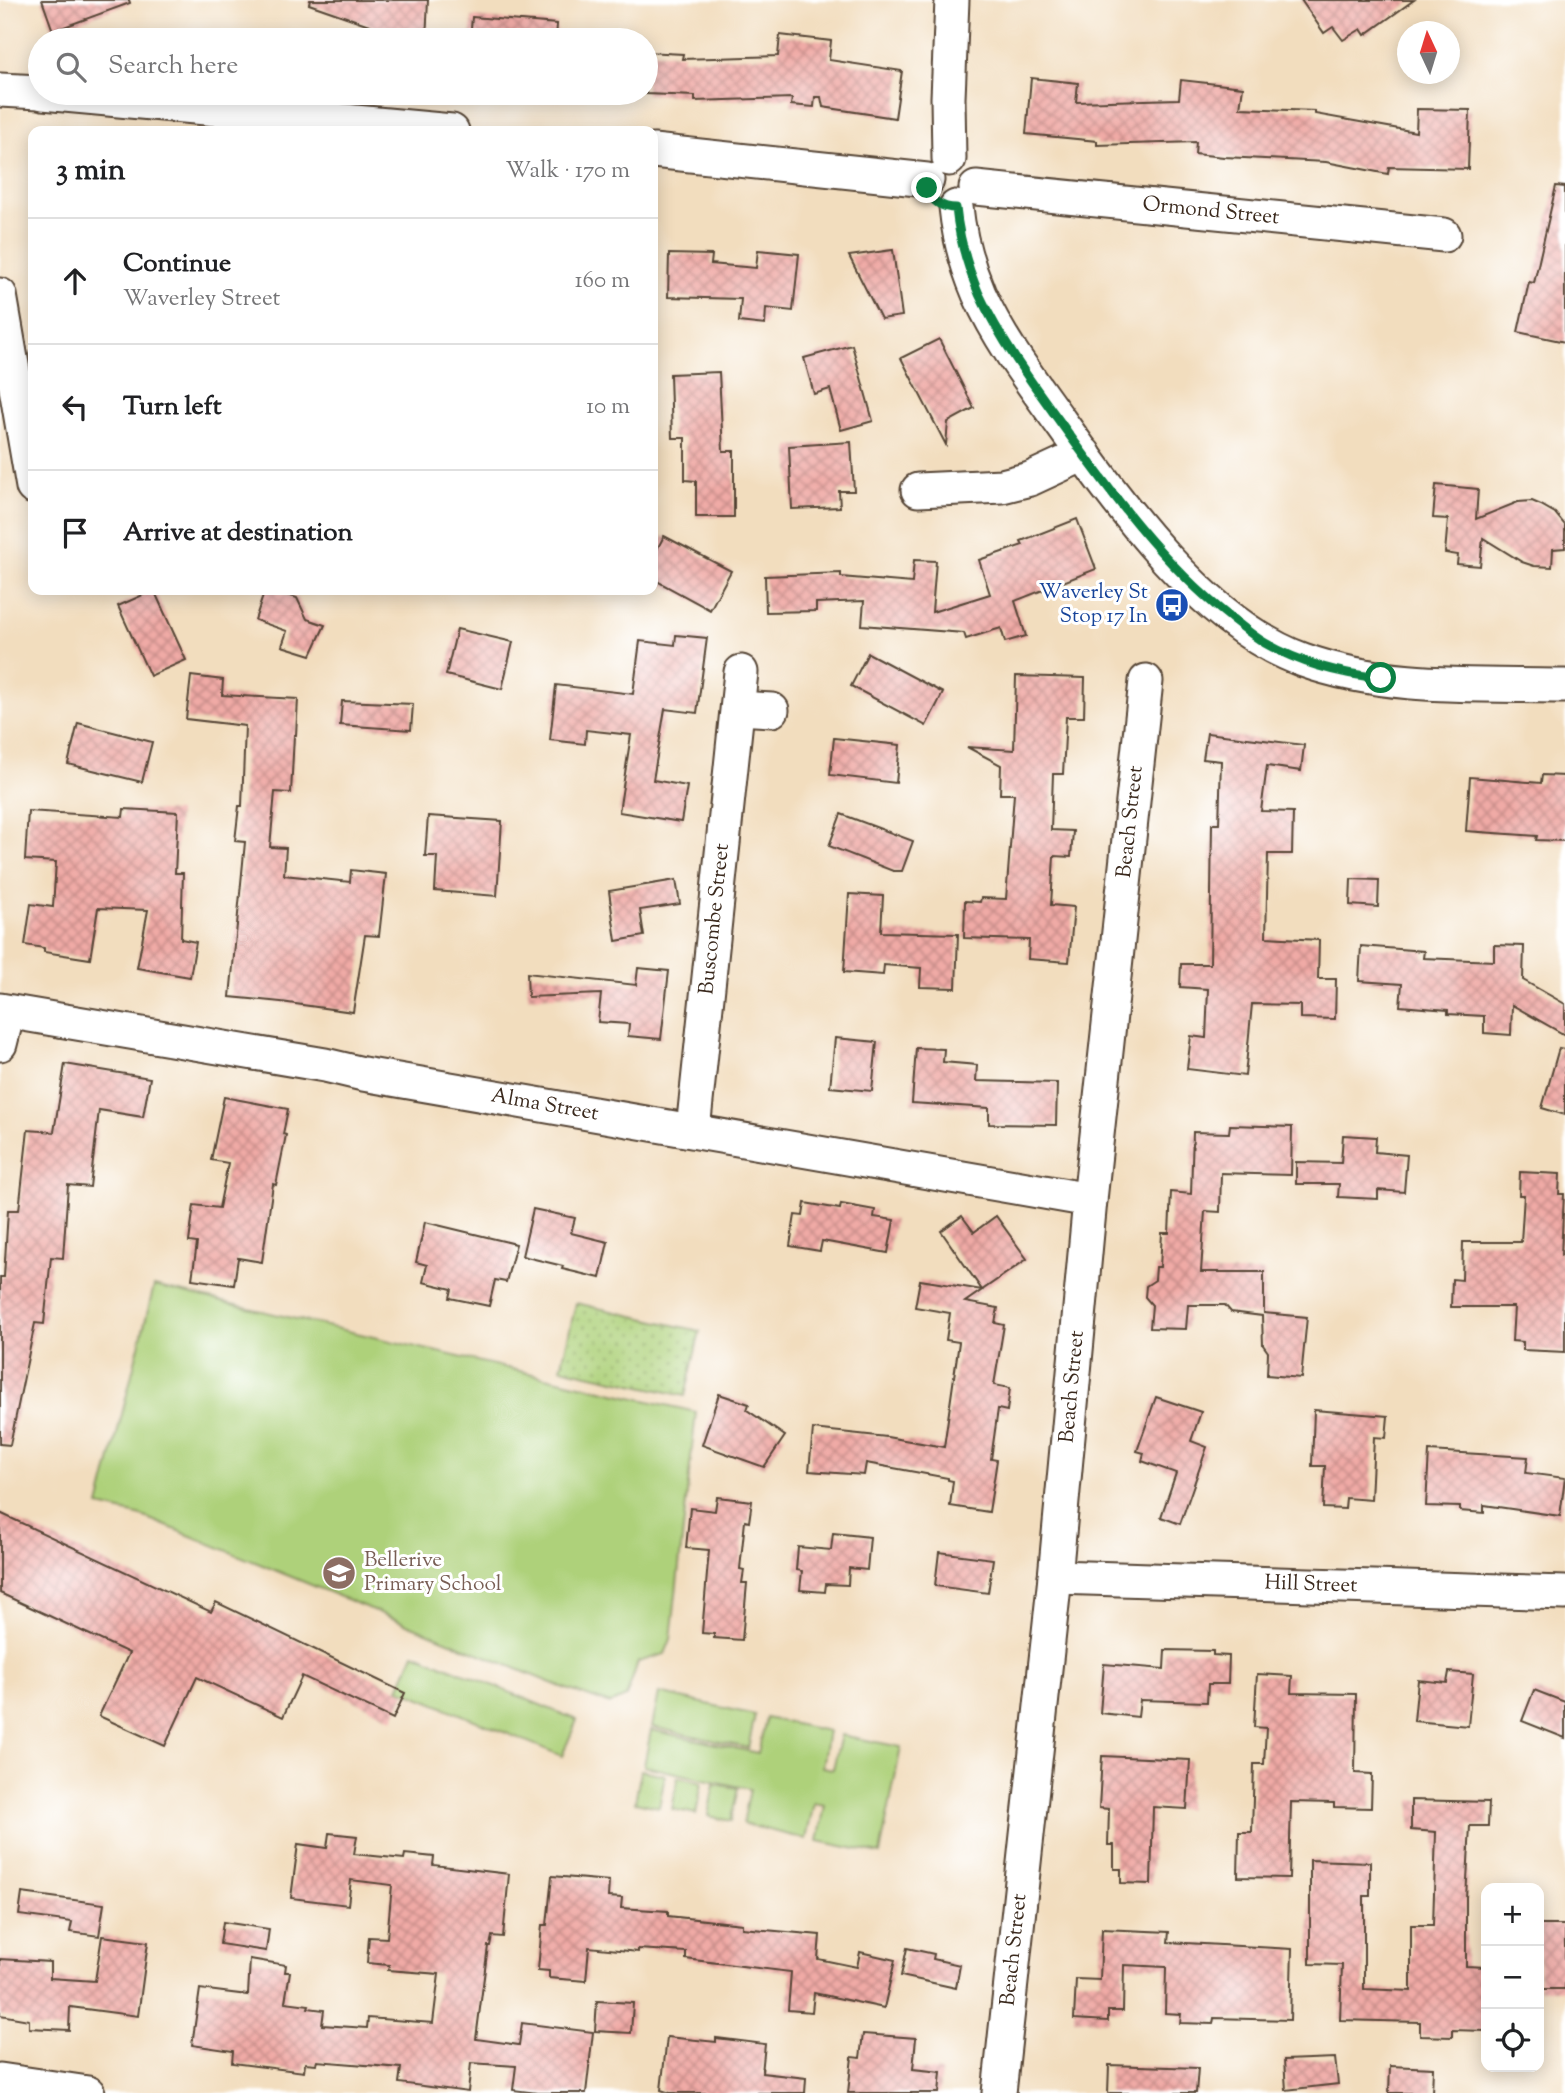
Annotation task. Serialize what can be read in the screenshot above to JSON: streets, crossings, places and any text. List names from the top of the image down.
{
  "streets": {
    "street": [
      "Ormond Street",
      "Beach Street",
      "Buscombe Street",
      "Alma Street",
      "Hill Street"
    ]
  },
  "crossings": [
    ["Beach Street", "Alma Street"],
    ["Beach Street", "Hill Street"],
    ["Buscombe Street", "Alma Street"]
  ],
  "places": {
    "bus stop": ["Waverley St Stop 17 In"],
    "school or university": ["Bellerive Primary School"]
  },
  "north": "top",
  "page": {
    "search": "Search here",
    "heading": ["3 min", "Walk · 170 m"],
    "list": [
      ["Continue", "Waverley Street", "160 m"],
      ["Turn left", "10 m"],
      "Arrive at destination"
    ],
    "map_buttons": ["+", "−"]
  }
}
